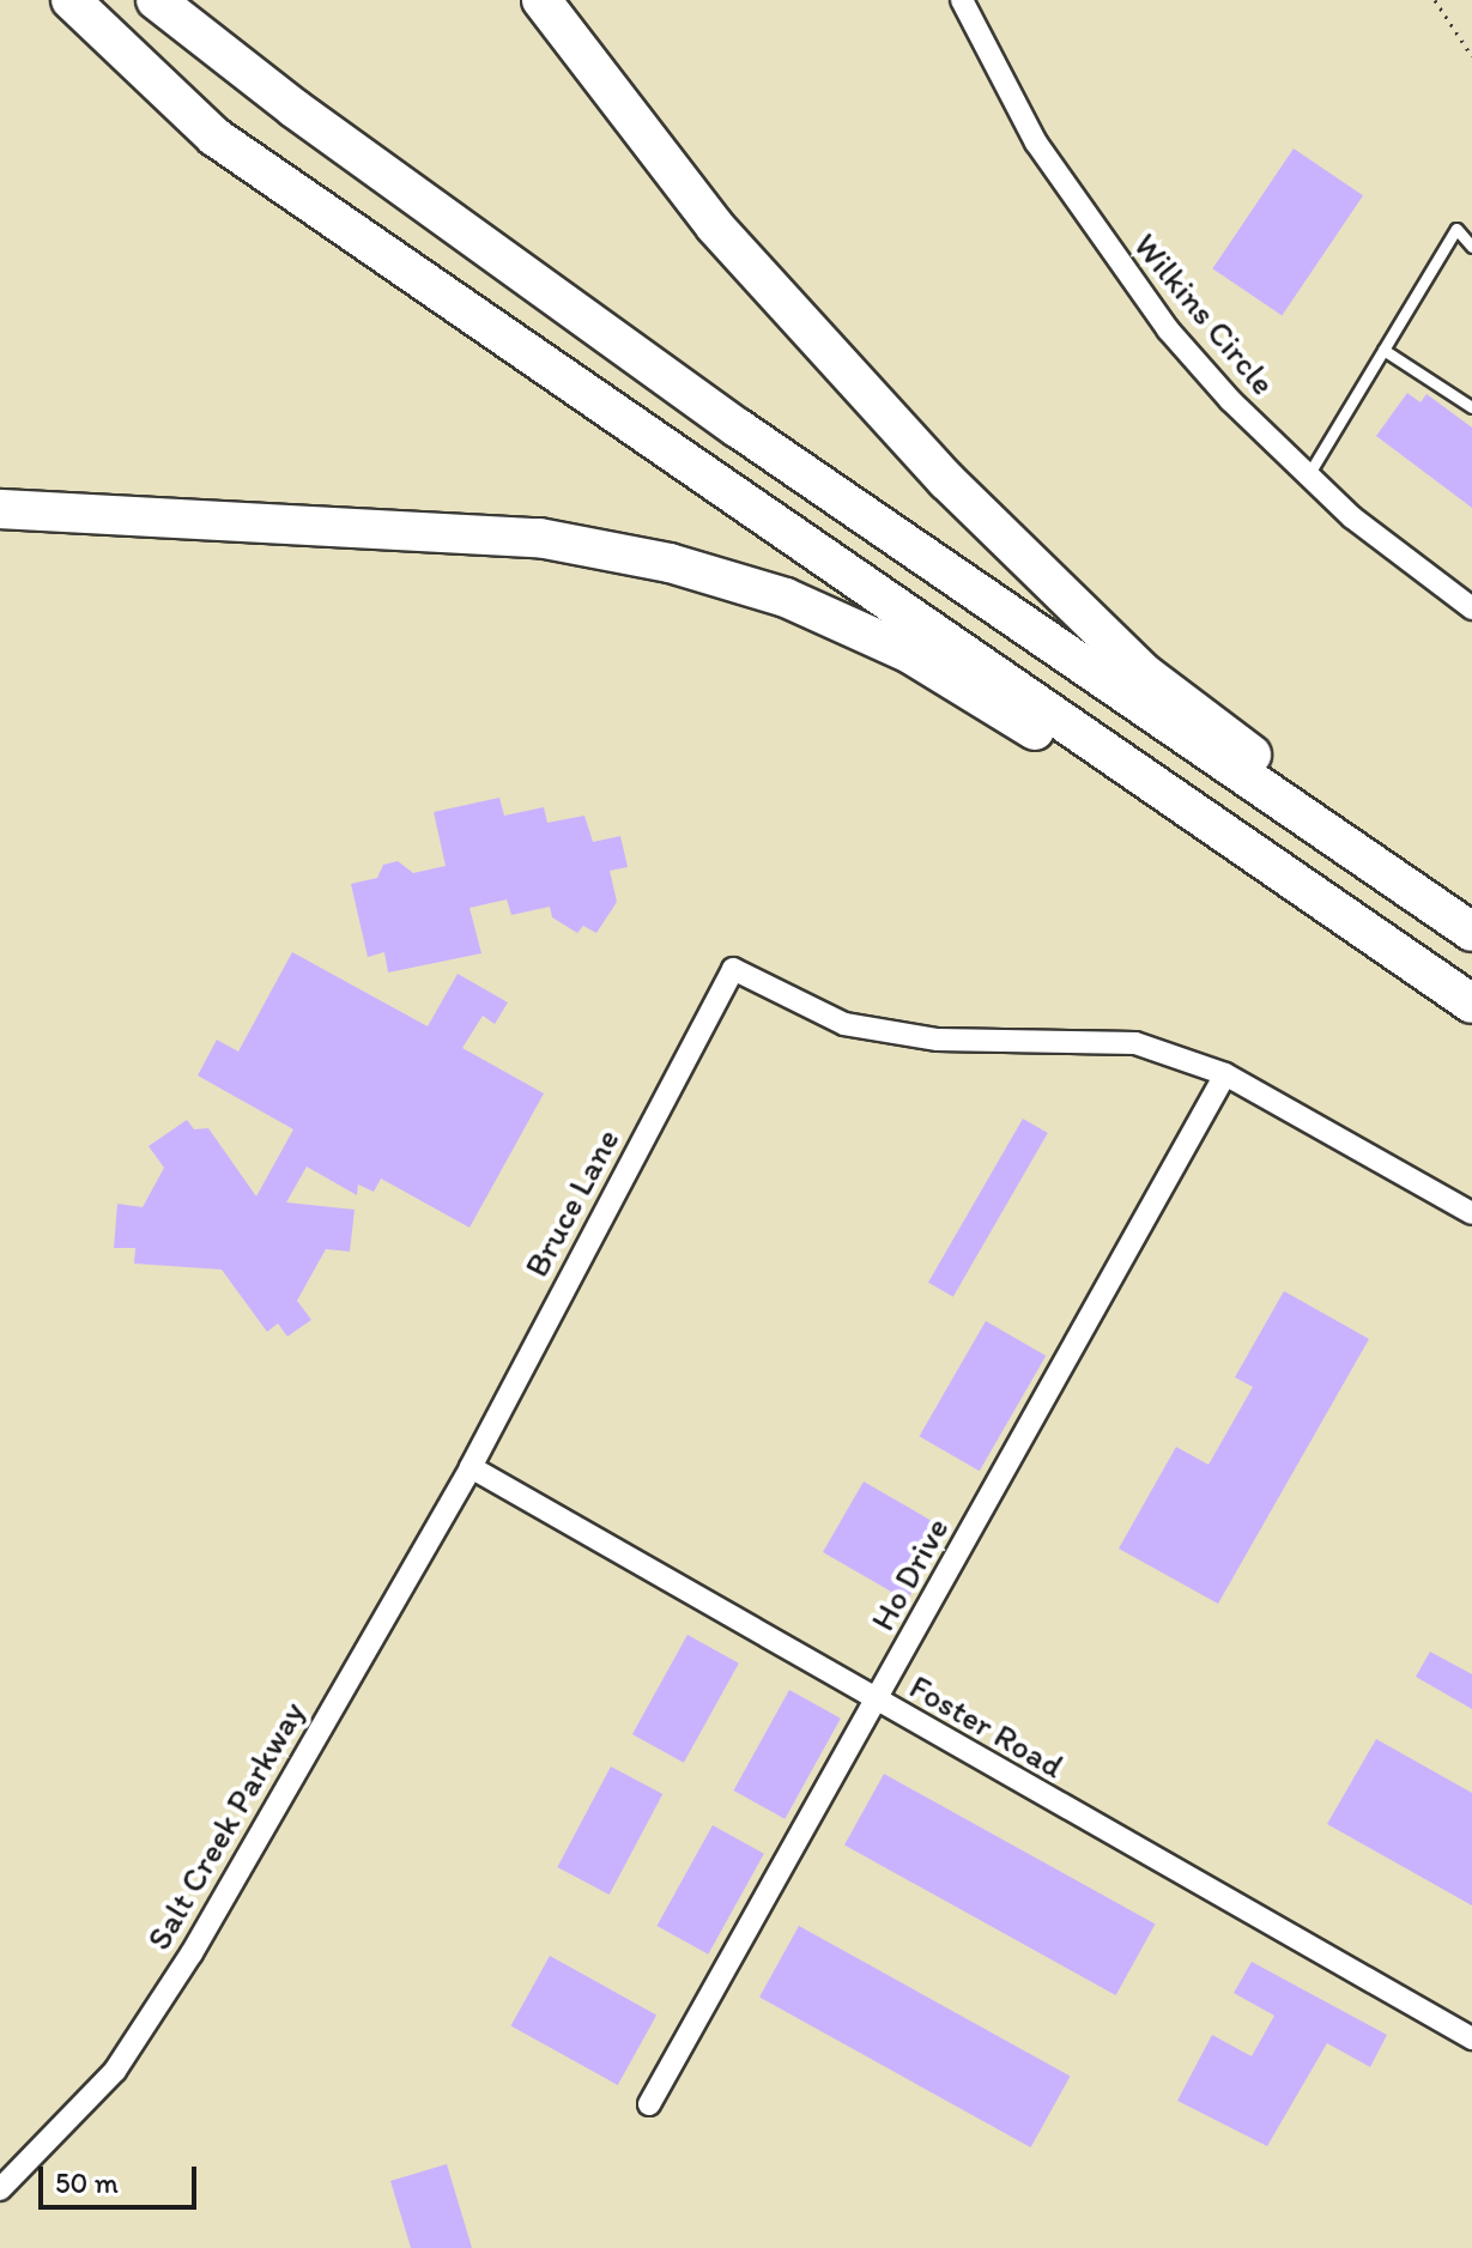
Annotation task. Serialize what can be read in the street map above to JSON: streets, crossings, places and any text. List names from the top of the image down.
{
  "streets": {
    "street": [
      "Wilkins Circle",
      "Bruce Lane",
      "Ho Drive",
      "Foster Road",
      "Salt Creek Parkway"
    ]
  },
  "crossings": [
    ["Bruce Lane", "Ho Drive"],
    ["Bruce Lane", "Foster Road"],
    ["Bruce Lane", "Salt Creek Parkway"],
    ["Ho Drive", "Foster Road"],
    ["Foster Road", "Salt Creek Parkway"]
  ],
  "scale_bar": "50 m"
}
